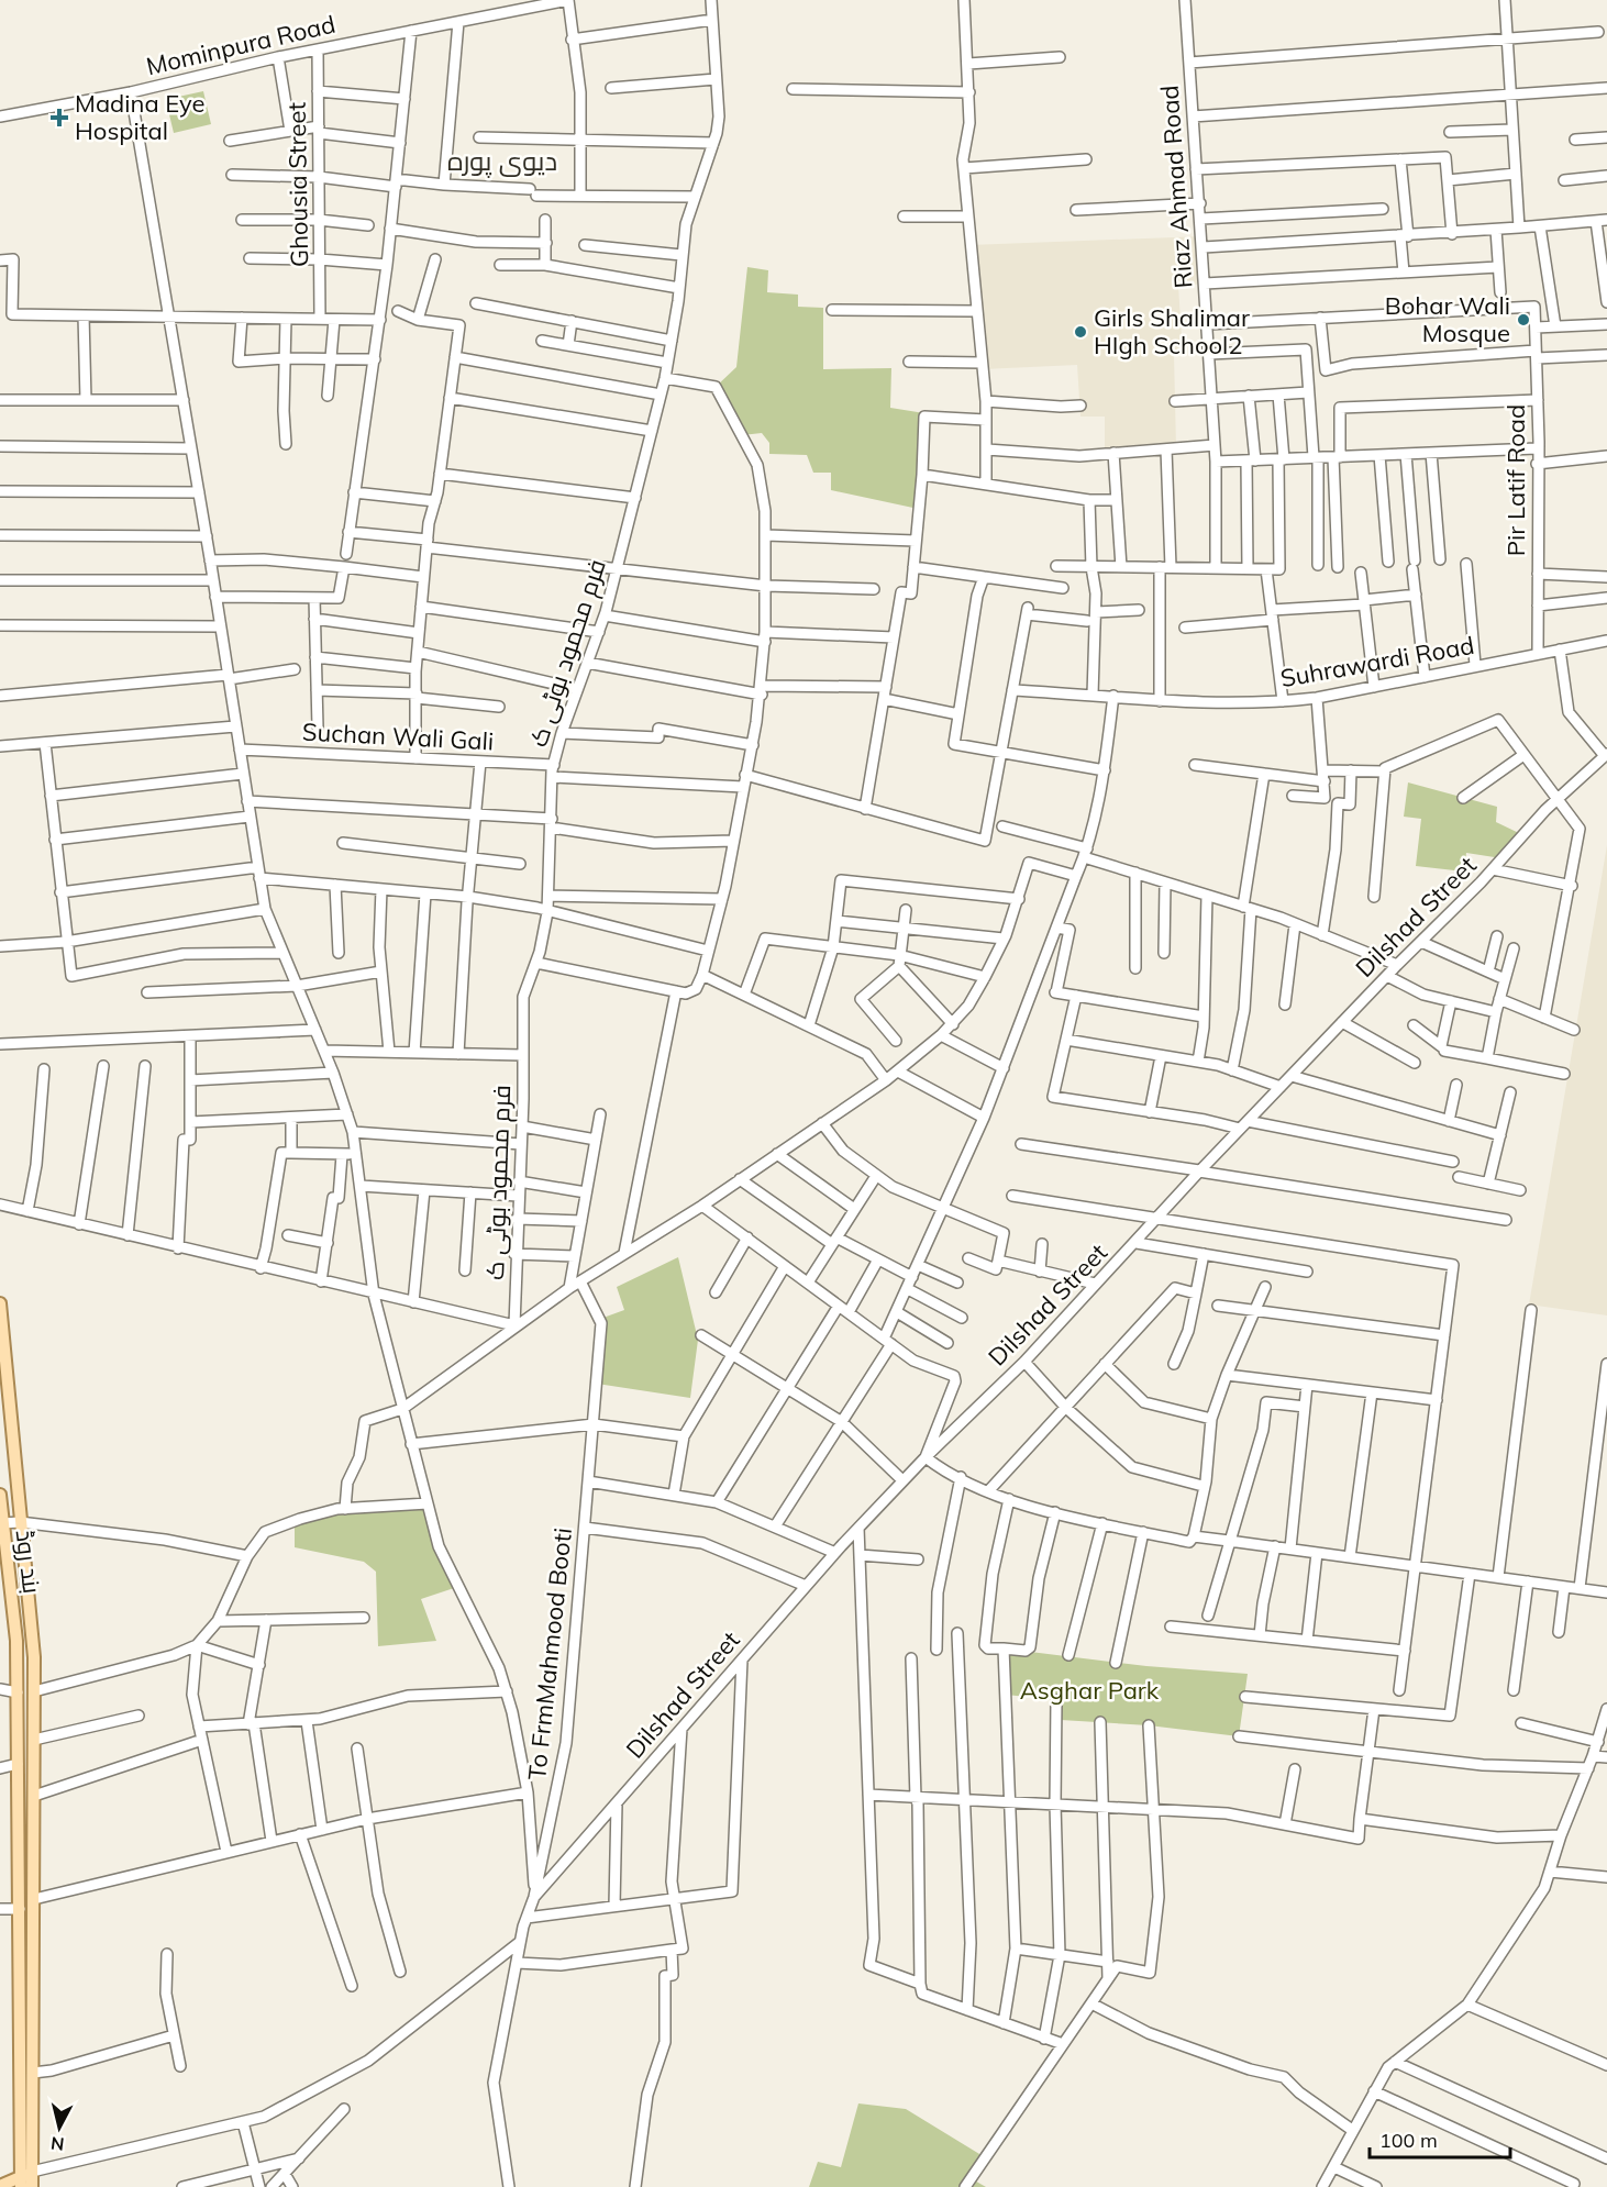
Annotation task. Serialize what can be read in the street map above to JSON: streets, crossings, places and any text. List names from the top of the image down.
{
  "streets": {
    "main road": ["بند روڈ"],
    "street": [
      "Mominpura Road",
      "Ghousia Street",
      "Riaz Ahmad Road",
      "Pir Latif Road",
      "فرم محمود بوٹی ک",
      "Suhrawardi Road",
      "Suchan Wali Gali",
      "Dilshad Street",
      "To FrmMahmood Booti"
    ]
  },
  "crossings": [
    ["Mominpura Road", "Ghousia Street"],
    ["Pir Latif Road", "Suhrawardi Road"],
    ["فرم محمود بوٹی ک", "Suchan Wali Gali"],
    ["Dilshad Street", "To FrmMahmood Booti"]
  ],
  "districts": ["دیوی پورہ"],
  "parks": ["Asghar Park"],
  "places": {
    "health": ["Madina Eye Hospital"],
    "other": ["Bohar Wali Mosque", "Girls Shalimar HIgh School2"]
  },
  "scale_bar": "100 m",
  "north": "bottom"
}
